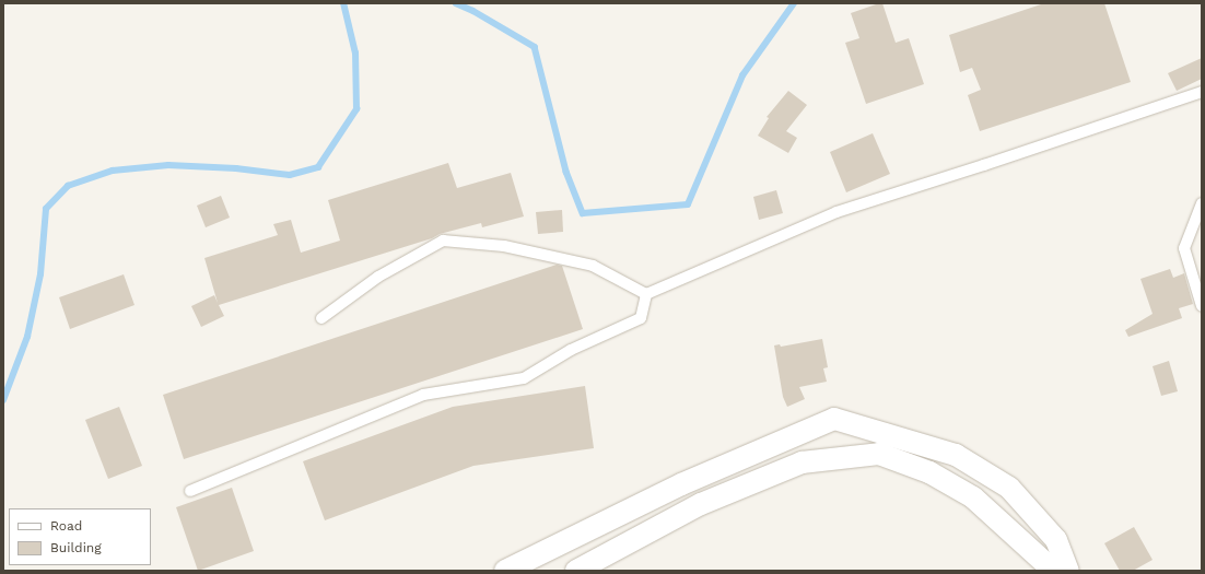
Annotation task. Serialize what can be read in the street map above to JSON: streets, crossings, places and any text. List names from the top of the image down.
{
  "legend": ["Road", "Building"]
}
